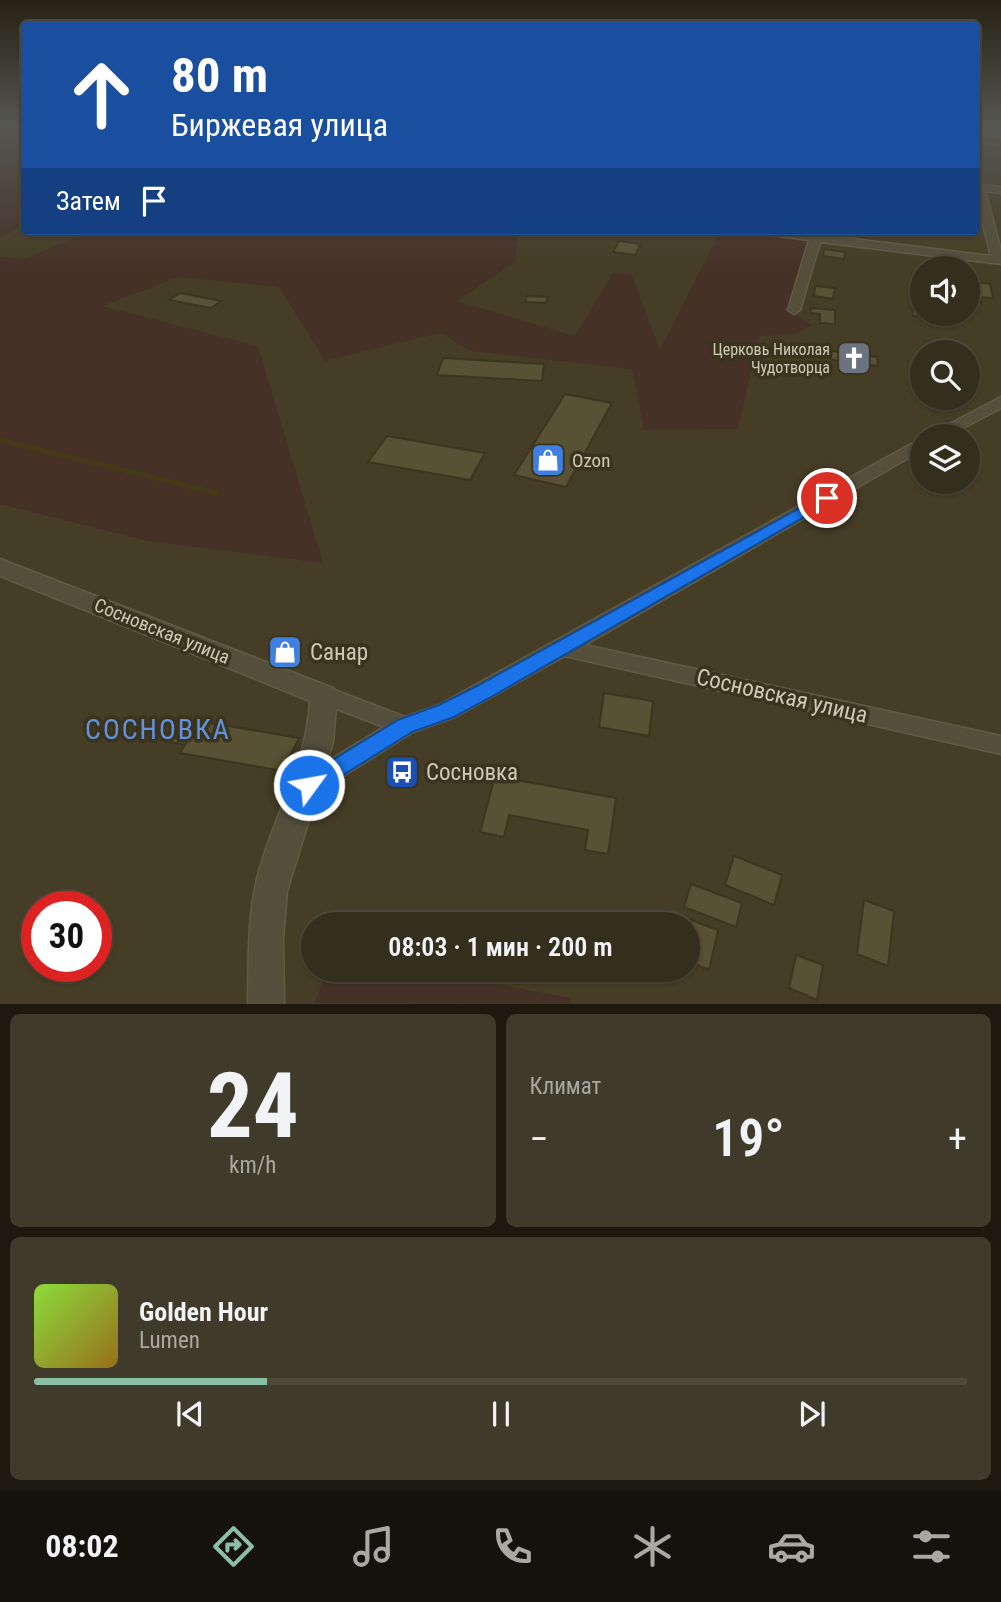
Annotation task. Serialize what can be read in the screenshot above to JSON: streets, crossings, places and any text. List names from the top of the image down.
{
  "streets": {
    "street": ["Сосновская улица"]
  },
  "districts": ["СОСНОВКА"],
  "places": {
    "church": ["Церковь Николая Чудотворца"],
    "shop": ["Ozon", "Санар"],
    "bus stop": ["Сосновка"]
  },
  "page": {
    "turn": ["80 m", "Биржевая улица"],
    "then": "Затем",
    "limit": "30",
    "trip": "08:03 · 1 мин · 200 m",
    "tile": [
      ["24", "km/h"],
      "Климат"
    ],
    "heat": ["−", "19°", "+"],
    "song": ["Golden Hour", "Lumen"],
    "tabs": "08:02"
  }
}
